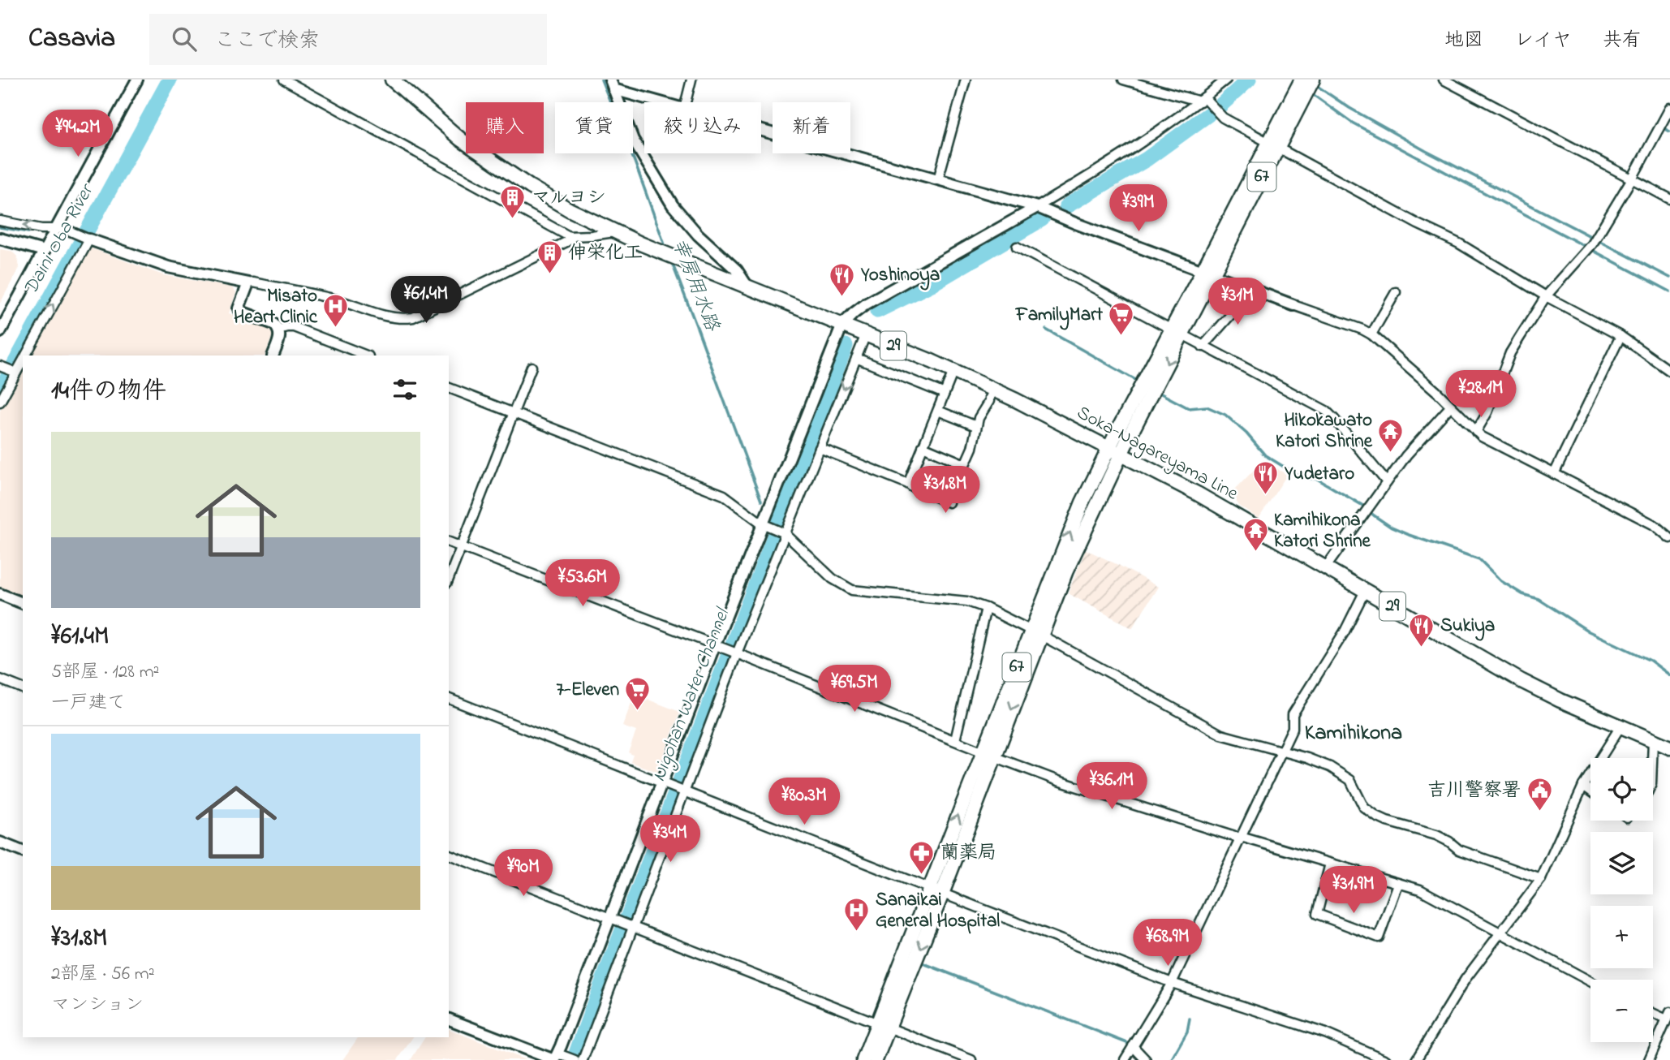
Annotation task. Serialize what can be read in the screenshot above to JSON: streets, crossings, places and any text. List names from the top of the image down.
{
  "streets": {
    "main road": ["67", "29", "Soka-Nagareyama Line"]
  },
  "crossings": [
    ["67", "Soka-Nagareyama Line"],
    ["29", "Soka-Nagareyama Line"]
  ],
  "districts": ["Kamihikona"],
  "water": ["Daini Oba River", "幸房用水路", "Nigohan Water Channel"],
  "places": {
    "building": ["マルヨシ", "伸栄化工"],
    "restaurant": ["Yoshinoya", "Yudetaro", "Sukiya"],
    "hospital": ["Misato Heart Clinic", "Sanaikai General Hospital"],
    "supermarket": ["FamilyMart", "7-Eleven"],
    "temple": ["Hikokawato Katori Shrine", "Kamihikona Katori Shrine"],
    "public building": ["吉川警察署"],
    "pharmacy": ["蘭薬局"]
  },
  "page": {
    "header": "Casavia",
    "search": "ここで検索",
    "nav": ["地図", "レイヤ", "共有"],
    "chip": [
      "購入",
      "賃貸",
      "絞り込み",
      "新着"
    ],
    "price": [
      "¥94.2M",
      "¥39M",
      "¥61.4M",
      "¥31M",
      "¥28.1M",
      "¥31.8M",
      "¥53.6M",
      "¥69.5M",
      "¥36.1M",
      "¥80.3M",
      "¥34M",
      "¥90M",
      "¥31.9M",
      "¥68.9M"
    ],
    "heading": "14件の物件",
    "list": [
      {
        "name": "¥61.4M",
        "note": "5部屋 · 128 m² · 一戸建て"
      },
      {
        "name": "¥31.8M",
        "note": "2部屋 · 56 m² · マンション"
      }
    ],
    "map_buttons": ["+", "−"]
  }
}
